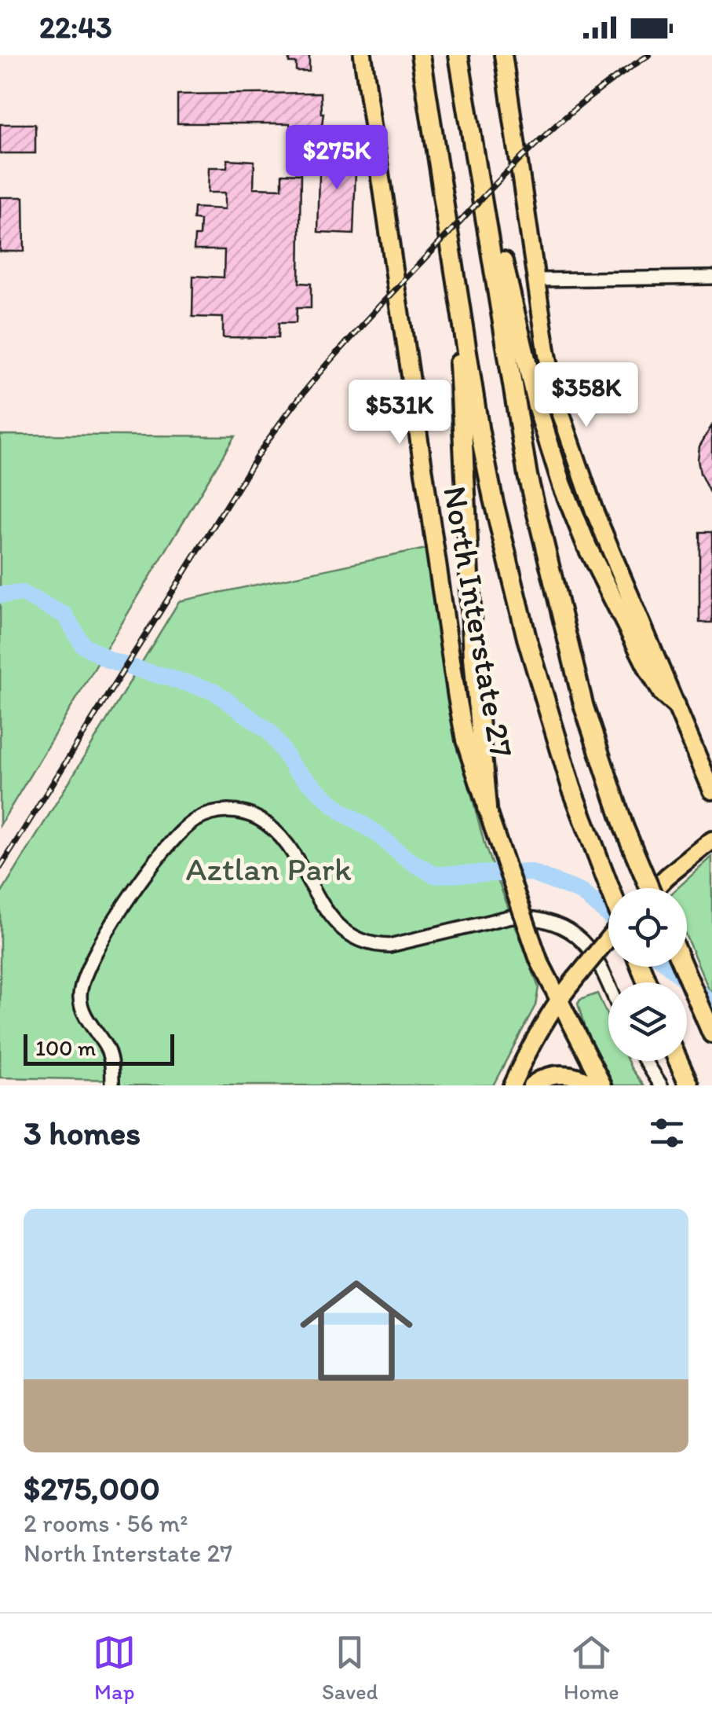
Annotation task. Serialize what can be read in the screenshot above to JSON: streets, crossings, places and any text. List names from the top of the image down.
{
  "streets": {
    "main road": ["North Interstate 27"]
  },
  "parks": ["Aztlan Park"],
  "scale_bar": "100 m",
  "page": {
    "status": "22:43",
    "price": ["$275K", "$358K", "$531K"],
    "scale": "100 m",
    "heading": "3 homes",
    "list": [
      {
        "name": "$275,000",
        "note": "2 rooms · 56 m² · North Interstate 27"
      }
    ],
    "tabs": ["Map", "Saved", "Home"]
  }
}
